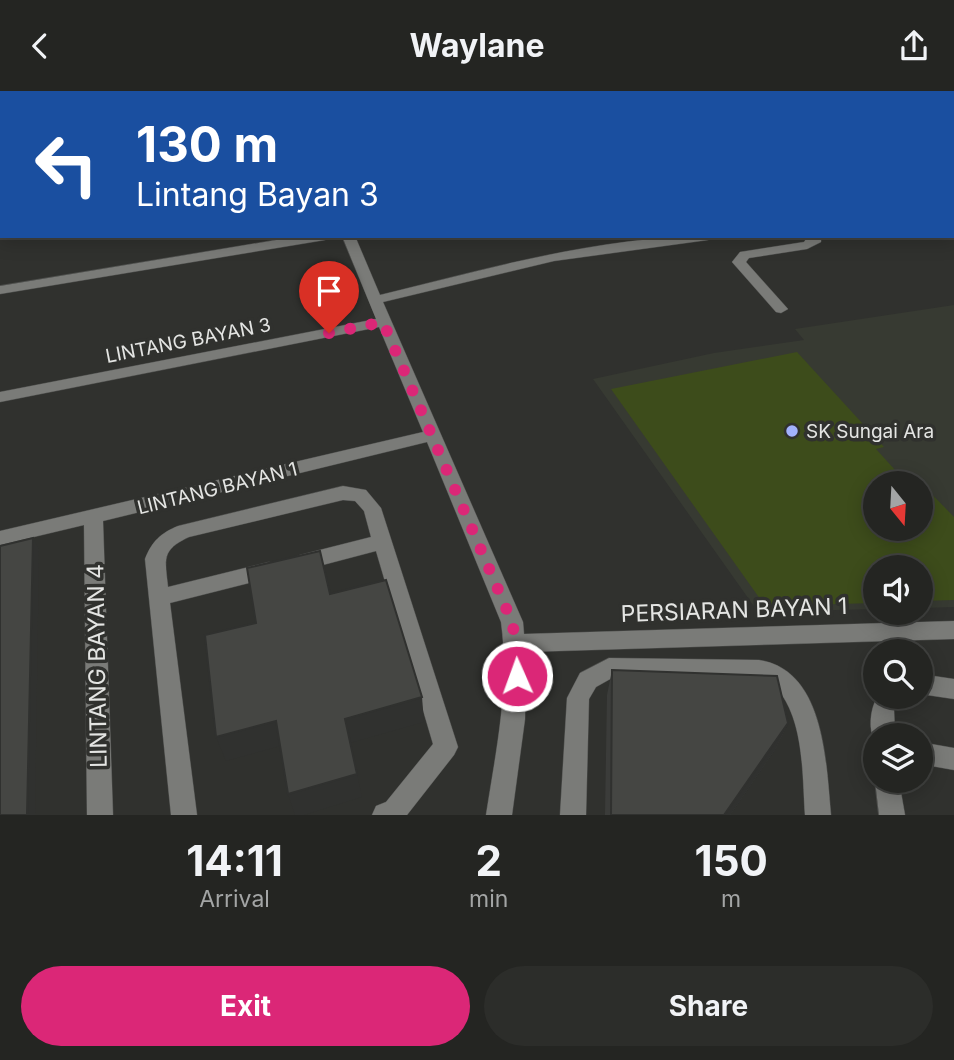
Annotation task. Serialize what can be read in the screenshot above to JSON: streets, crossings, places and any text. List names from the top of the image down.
{
  "streets": {
    "street": [
      "LINTANG BAYAN 3",
      "LINTANG BAYAN 1",
      "PERSIARAN BAYAN 1",
      "LINTANG BAYAN 4"
    ]
  },
  "crossings": [
    ["LINTANG BAYAN 1", "LINTANG BAYAN 4"]
  ],
  "places": ["SK Sungai Ara"],
  "north": "bottom",
  "page": {
    "header": "Waylane",
    "turn": ["130 m", "Lintang Bayan 3"],
    "eta": [
      "14:11",
      "Arrival",
      "2",
      "min",
      "150",
      "m"
    ],
    "buttons": ["Exit", "Share"]
  }
}
